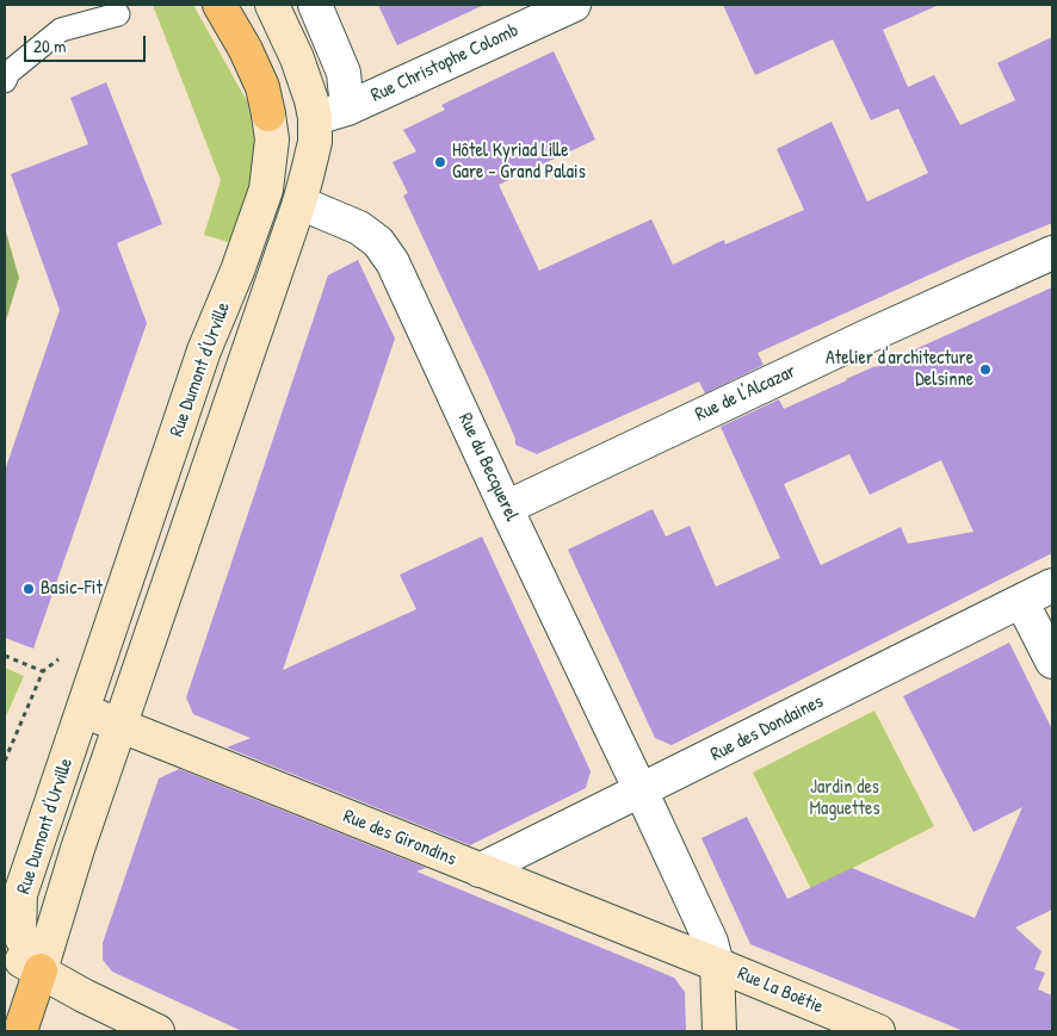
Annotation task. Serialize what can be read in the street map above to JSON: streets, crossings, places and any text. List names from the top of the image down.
{
  "streets": {
    "street": [
      "Rue Christophe Colomb",
      "Rue Dumont d'Urville",
      "Rue de l'Alcazar",
      "Rue du Becquerel",
      "Rue des Dondaines",
      "Rue des Girondins",
      "Rue La Boëtie"
    ]
  },
  "crossings": [
    ["Rue Dumont d'Urville", "Rue du Becquerel"],
    ["Rue Dumont d'Urville", "Rue des Girondins"],
    ["Rue de l'Alcazar", "Rue du Becquerel"],
    ["Rue du Becquerel", "Rue des Dondaines"],
    ["Rue du Becquerel", "Rue des Girondins"],
    ["Rue du Becquerel", "Rue La Boëtie"],
    ["Rue des Dondaines", "Rue des Girondins"],
    ["Rue des Girondins", "Rue La Boëtie"]
  ],
  "parks": ["Jardin des Maguettes"],
  "places": ["Hôtel Kyriad Lille Gare - Grand Palais", "Atelier d'architecture Delsinne", "Basic-Fit"],
  "scale_bar": "20 m"
}
